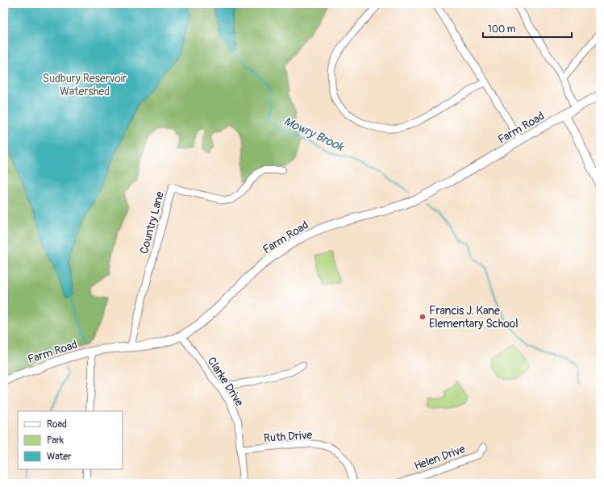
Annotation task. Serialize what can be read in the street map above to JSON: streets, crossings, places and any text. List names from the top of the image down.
{
  "streets": {
    "street": [
      "Farm Road",
      "Country Lane",
      "Clarke Drive",
      "Ruth Drive",
      "Helen Drive"
    ]
  },
  "crossings": [
    ["Farm Road", "Country Lane"],
    ["Farm Road", "Clarke Drive"],
    ["Clarke Drive", "Ruth Drive"]
  ],
  "water": ["Mowry Brook"],
  "parks": ["Sudbury Reservoir Watershed"],
  "places": ["Francis J. Kane Elementary School"],
  "legend": ["Road", "Park", "Water"],
  "scale_bar": "100 m"
}
